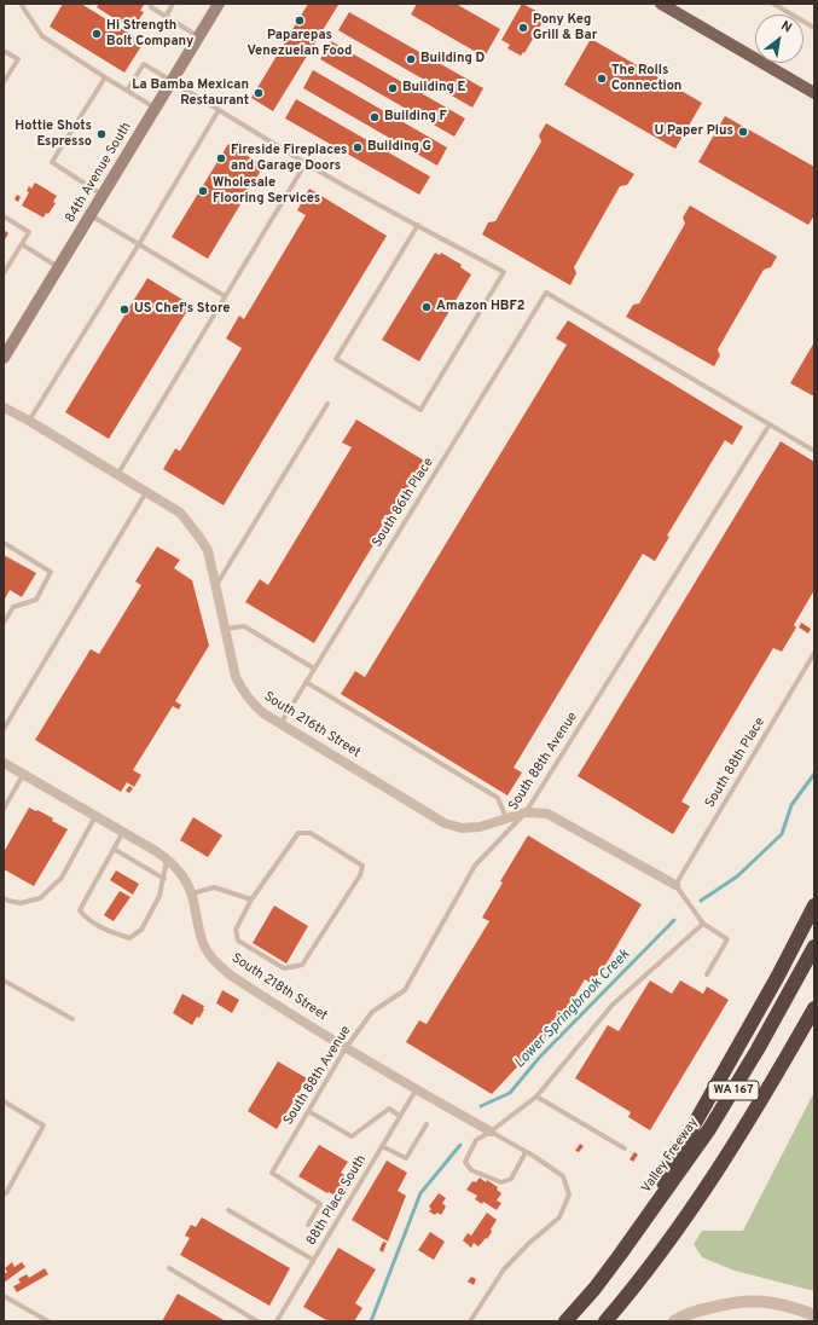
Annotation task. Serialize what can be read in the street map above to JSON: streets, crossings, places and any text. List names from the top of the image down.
{
  "streets": {
    "highway": ["WA 167", "Valley Freeway"],
    "main road": ["84th Avenue South"],
    "street": ["South 216th Street", "South 218th Street"],
    "lane": [
      "South 86th Place",
      "South 88th Avenue",
      "South 88th Place",
      "88th Place South"
    ]
  },
  "crossings": [
    ["South 86th Place", "South 216th Street"],
    ["South 86th Place", "South 88th Avenue"],
    ["South 216th Street", "South 88th Avenue"],
    ["South 216th Street", "South 88th Place"],
    ["South 88th Avenue", "South 218th Street"],
    ["South 218th Street", "88th Place South"]
  ],
  "water": ["Lower Springbrook Creek"],
  "places": [
    "Paparepas Venezuelan Food",
    "Pony Keg Grill & Bar",
    "Hi Strength Bolt Company",
    "Building D",
    "The Rolls Connection",
    "Building E",
    "La Bamba Mexican Restaurant",
    "Building F",
    "U Paper Plus",
    "Hottie Shots Espresso",
    "Building G",
    "Fireside Fireplaces and Garage Doors",
    "Wholesale Flooring Services",
    "Amazon HBF2",
    "US Chef's Store"
  ],
  "north": "top right"
}
